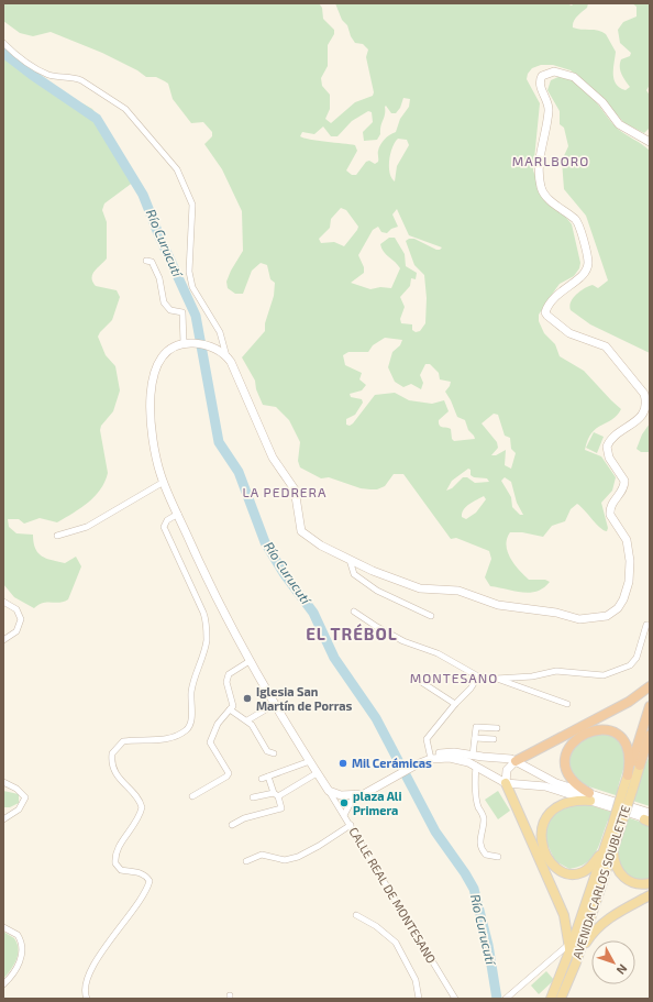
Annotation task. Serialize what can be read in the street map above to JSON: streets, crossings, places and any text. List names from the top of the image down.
{
  "streets": {
    "main road": ["AVENIDA CARLOS SOUBLETTE"],
    "street": ["CALLE REAL DE MONTESANO"]
  },
  "districts": [
    "MARLBORO",
    "LA PEDRERA",
    "EL TRÉBOL",
    "MONTESANO"
  ],
  "water": ["Río Curucutí"],
  "places": ["Iglesia San Martín de Porras", "Mil Cerámicas", "plaza Ali Primera"],
  "north": "bottom right"
}
